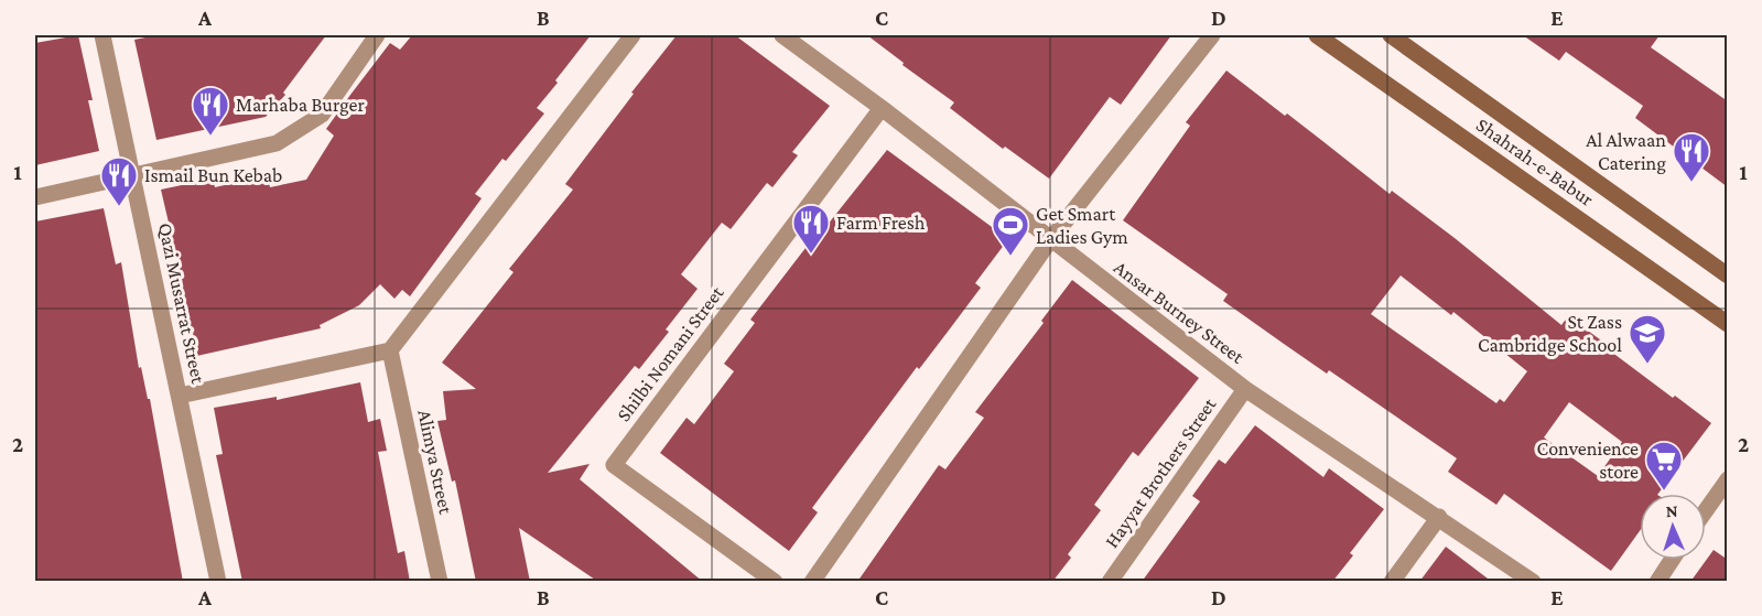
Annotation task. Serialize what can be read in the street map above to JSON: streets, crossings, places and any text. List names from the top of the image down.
{
  "streets": {
    "main road": ["Shahrah-e-Babur"],
    "street": [
      "Qazi Musarrat Street",
      "Ansar Burney Street",
      "Shilbi Nomani Street",
      "Alimya Street",
      "Hayyat Brothers Street"
    ]
  },
  "crossings": [
    ["Ansar Burney Street", "Shilbi Nomani Street"],
    ["Ansar Burney Street", "Hayyat Brothers Street"]
  ],
  "places": {
    "restaurant": [
      "Marhaba Burger",
      "Al Alwaan Catering",
      "Ismail Bun Kebab",
      "Farm Fresh"
    ],
    "sports": ["Get Smart Ladies Gym"],
    "school or university": ["St Zass Cambridge School"],
    "supermarket": ["Convenience store"]
  },
  "north": "top",
  "grid": {
    "columns": [
      "A",
      "B",
      "C",
      "D",
      "E"
    ],
    "rows": ["1", "2"]
  }
}
